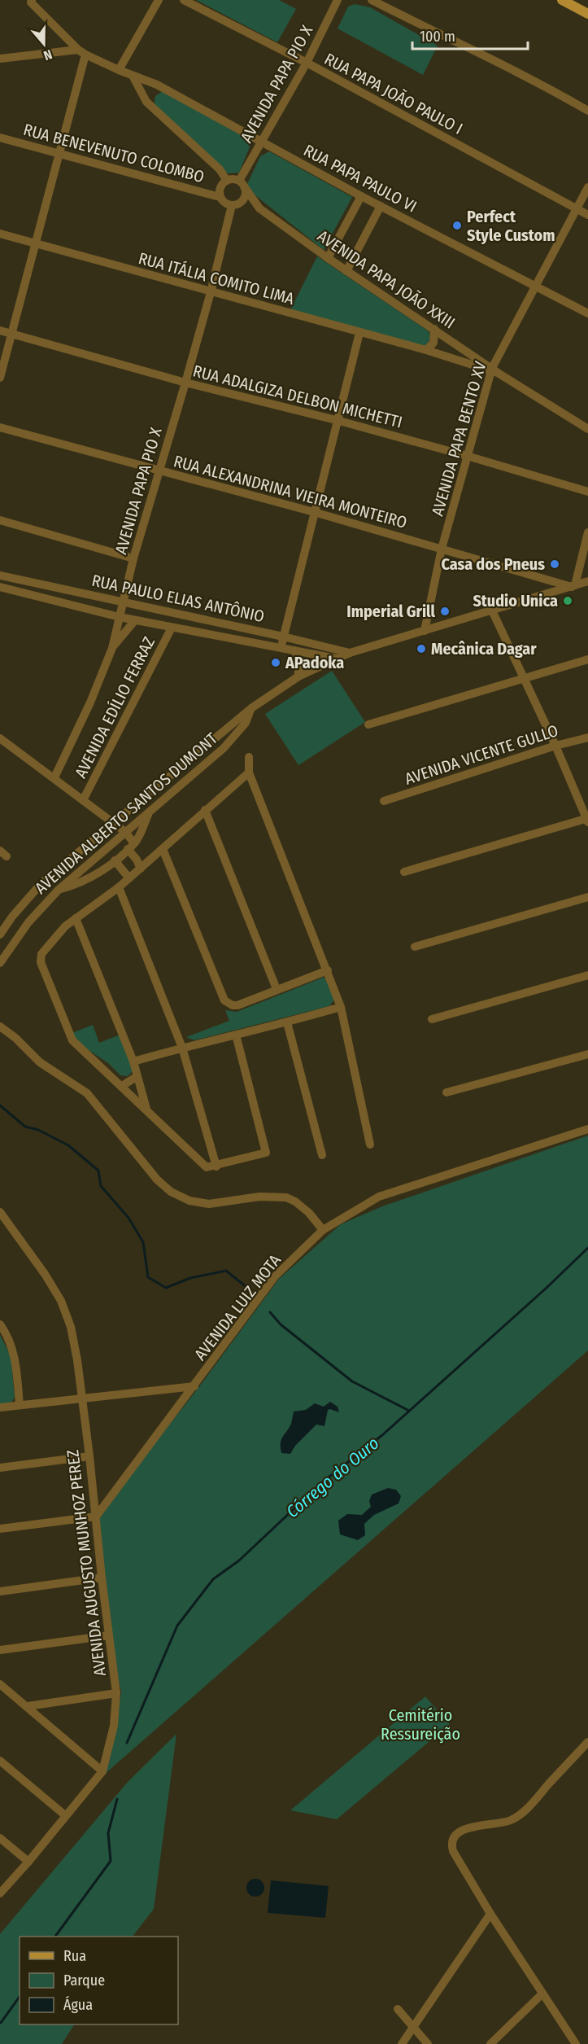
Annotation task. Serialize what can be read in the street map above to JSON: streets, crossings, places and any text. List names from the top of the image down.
{
  "streets": {
    "street": [
      "AVENIDA PAPA PIO X",
      "RUA PAPA JOÃO PAULO I",
      "RUA BENEVENUTO COLOMBO",
      "RUA PAPA PAULO VI",
      "RUA ITÁLIA COMITO LIMA",
      "AVENIDA PAPA JOÃO XXIII",
      "RUA ADALGIZA DELBON MICHETTI",
      "AVENIDA PAPA BENTO XV",
      "RUA ALEXANDRINA VIEIRA MONTEIRO",
      "RUA PAULO ELIAS ANTÔNIO",
      "AVENIDA EDÍLIO FERRAZ",
      "AVENIDA VICENTE GULLO",
      "AVENIDA ALBERTO SANTOS DUMONT",
      "AVENIDA LUIZ MOTA",
      "AVENIDA AUGUSTO MUNHOZ PEREZ"
    ]
  },
  "crossings": [
    ["AVENIDA PAPA PIO X", "RUA PAPA JOÃO PAULO I"],
    ["AVENIDA PAPA PIO X", "RUA BENEVENUTO COLOMBO"],
    ["AVENIDA PAPA PIO X", "RUA PAPA PAULO VI"],
    ["AVENIDA PAPA PIO X", "RUA ITÁLIA COMITO LIMA"],
    ["AVENIDA PAPA PIO X", "AVENIDA PAPA JOÃO XXIII"],
    ["AVENIDA PAPA PIO X", "RUA ADALGIZA DELBON MICHETTI"],
    ["AVENIDA PAPA PIO X", "RUA ALEXANDRINA VIEIRA MONTEIRO"],
    ["AVENIDA PAPA PIO X", "RUA PAULO ELIAS ANTÔNIO"],
    ["RUA PAPA JOÃO PAULO I", "AVENIDA PAPA BENTO XV"],
    ["RUA BENEVENUTO COLOMBO", "AVENIDA PAPA JOÃO XXIII"],
    ["RUA PAPA PAULO VI", "AVENIDA PAPA BENTO XV"],
    ["RUA ITÁLIA COMITO LIMA", "AVENIDA PAPA JOÃO XXIII"],
    ["RUA ITÁLIA COMITO LIMA", "AVENIDA PAPA BENTO XV"],
    ["AVENIDA PAPA JOÃO XXIII", "AVENIDA PAPA BENTO XV"],
    ["RUA ADALGIZA DELBON MICHETTI", "AVENIDA PAPA BENTO XV"],
    ["AVENIDA PAPA BENTO XV", "RUA ALEXANDRINA VIEIRA MONTEIRO"],
    ["AVENIDA PAPA BENTO XV", "AVENIDA ALBERTO SANTOS DUMONT"],
    ["RUA ALEXANDRINA VIEIRA MONTEIRO", "AVENIDA ALBERTO SANTOS DUMONT"],
    ["RUA PAULO ELIAS ANTÔNIO", "AVENIDA EDÍLIO FERRAZ"],
    ["RUA PAULO ELIAS ANTÔNIO", "AVENIDA ALBERTO SANTOS DUMONT"],
    ["AVENIDA LUIZ MOTA", "AVENIDA AUGUSTO MUNHOZ PEREZ"]
  ],
  "water": ["Córrego do Ouro"],
  "parks": ["Cemitério Ressureição"],
  "places": [
    "Perfect Style Custom",
    "Casa dos Pneus",
    "Studio Unica",
    "Imperial Grill",
    "Mecânica Dagar",
    "APadoka"
  ],
  "legend": ["Rua", "Parque", "Água"],
  "scale_bar": "100 m",
  "north": "bottom"
}
